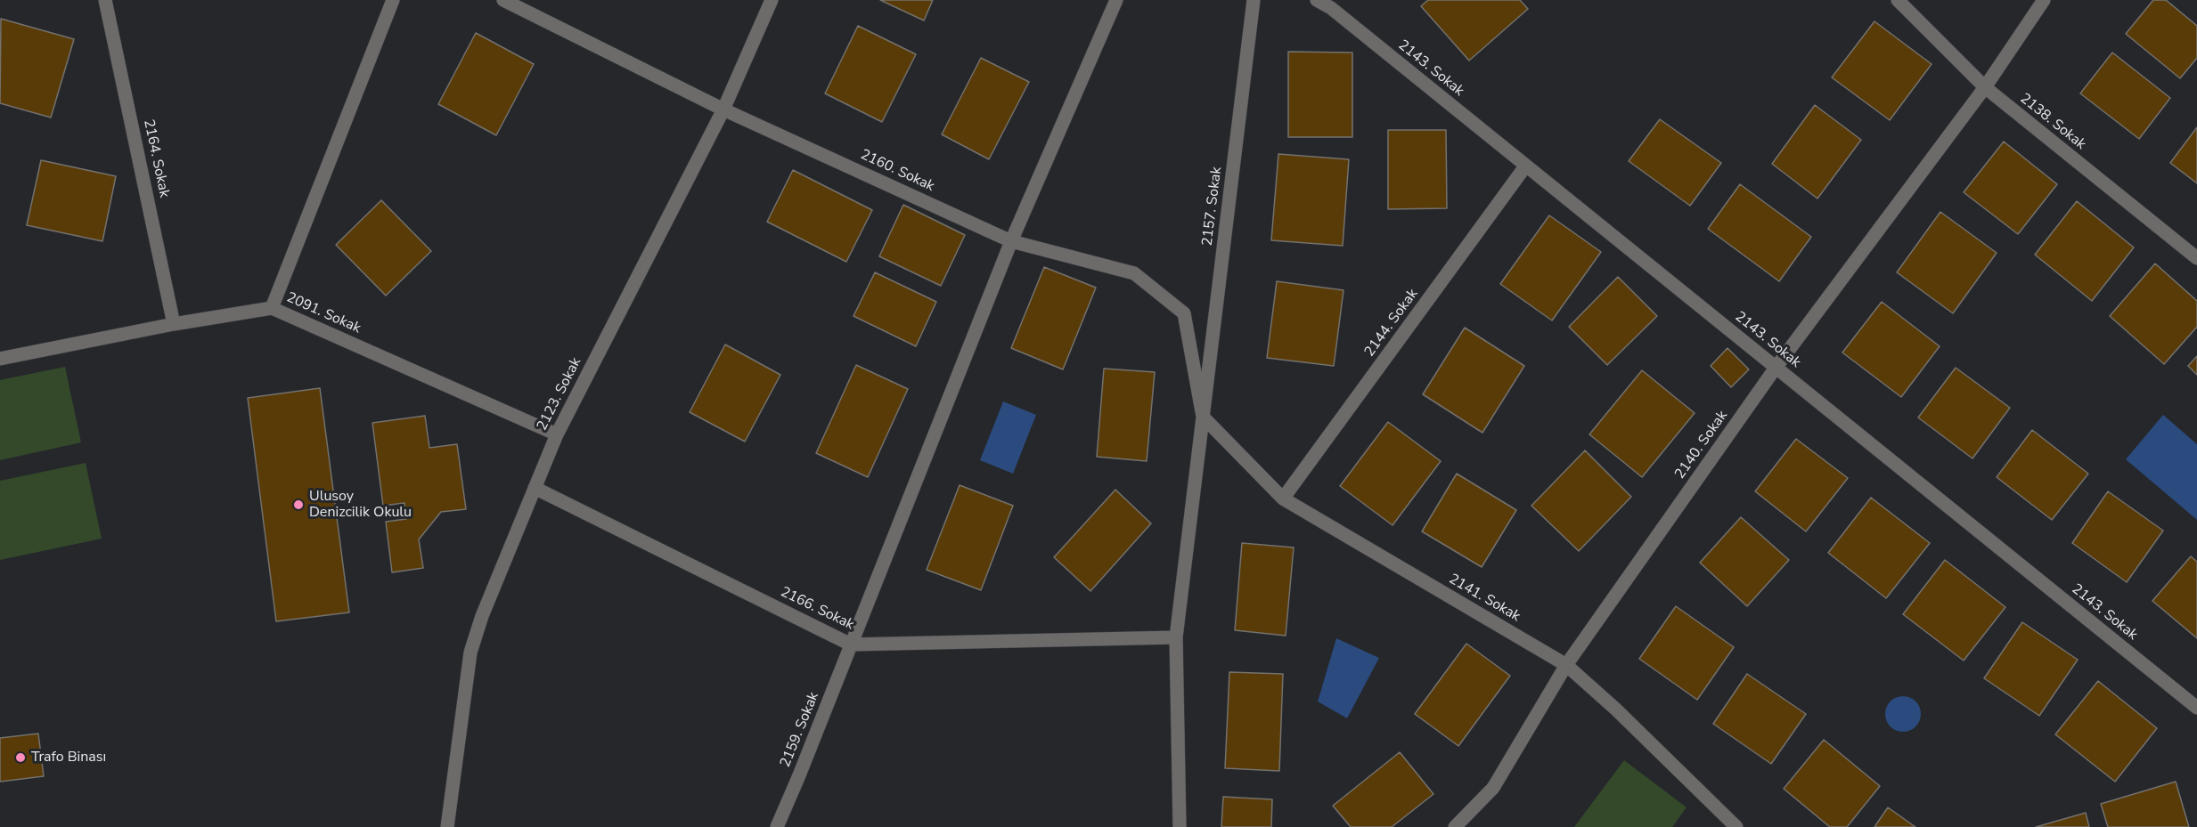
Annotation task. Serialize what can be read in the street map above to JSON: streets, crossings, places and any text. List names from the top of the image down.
{
  "streets": {
    "street": [
      "2143. Sokak",
      "2138. Sokak",
      "2164. Sokak",
      "2160. Sokak",
      "2157. Sokak",
      "2091. Sokak",
      "2144. Sokak",
      "2123. Sokak",
      "2140. Sokak",
      "2141. Sokak",
      "2166. Sokak",
      "2159. Sokak"
    ]
  },
  "crossings": [
    ["2143. Sokak", "2144. Sokak"],
    ["2143. Sokak", "2140. Sokak"],
    ["2138. Sokak", "2140. Sokak"],
    ["2164. Sokak", "2091. Sokak"],
    ["2160. Sokak", "2157. Sokak"],
    ["2160. Sokak", "2123. Sokak"],
    ["2160. Sokak", "2141. Sokak"],
    ["2160. Sokak", "2159. Sokak"],
    ["2157. Sokak", "2141. Sokak"],
    ["2157. Sokak", "2166. Sokak"],
    ["2091. Sokak", "2123. Sokak"],
    ["2144. Sokak", "2141. Sokak"],
    ["2123. Sokak", "2166. Sokak"],
    ["2140. Sokak", "2141. Sokak"],
    ["2166. Sokak", "2159. Sokak"]
  ],
  "places": ["Ulusoy Denizcilik Okulu", "Trafo Binası"]
}
